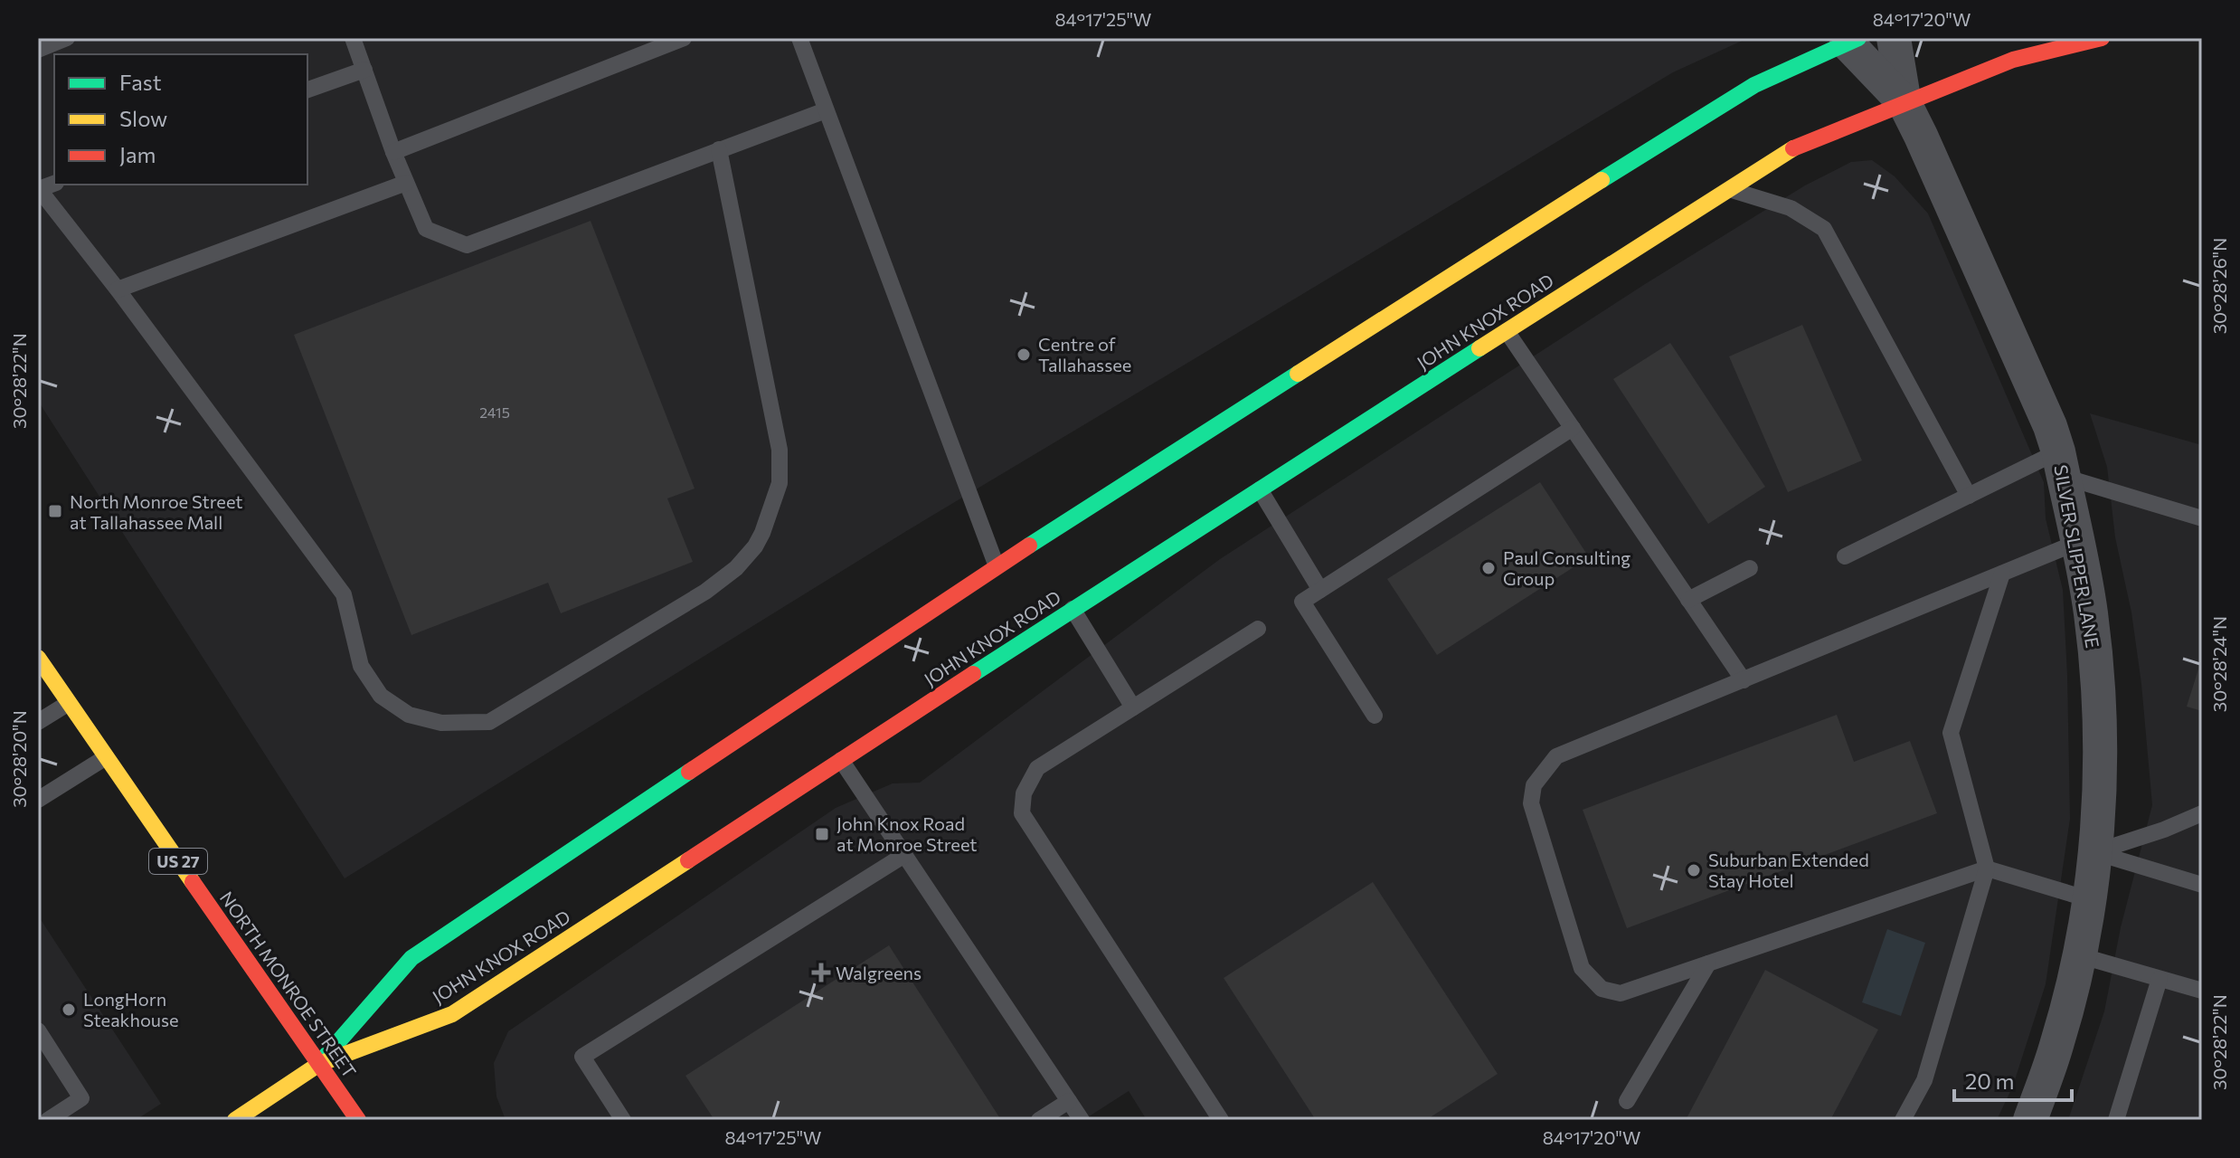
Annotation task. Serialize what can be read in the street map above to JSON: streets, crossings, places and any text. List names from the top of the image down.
{
  "streets": {
    "main road": ["JOHN KNOX ROAD", "US 27", "NORTH MONROE STREET"],
    "street": ["SILVER SLIPPER LANE"]
  },
  "crossings": [
    ["JOHN KNOX ROAD", "SILVER SLIPPER LANE"],
    ["JOHN KNOX ROAD", "NORTH MONROE STREET"]
  ],
  "places": {
    "other": [
      "Centre of Tallahassee",
      "Paul Consulting Group",
      "Suburban Extended Stay Hotel",
      "LongHorn Steakhouse"
    ],
    "transit": ["North Monroe Street at Tallahassee Mall", "John Knox Road at Monroe Street"],
    "health": ["Walgreens"]
  },
  "house_numbers": ["2415"],
  "legend": ["Fast", "Slow", "Jam"],
  "scale_bar": "20 m",
  "coordinates": [
    "84°17'25\"W",
    "84°17'20\"W",
    "30°28'26\"N",
    "30°28'22\"N",
    "30°28'24\"N",
    "30°28'20\"N"
  ]
}
